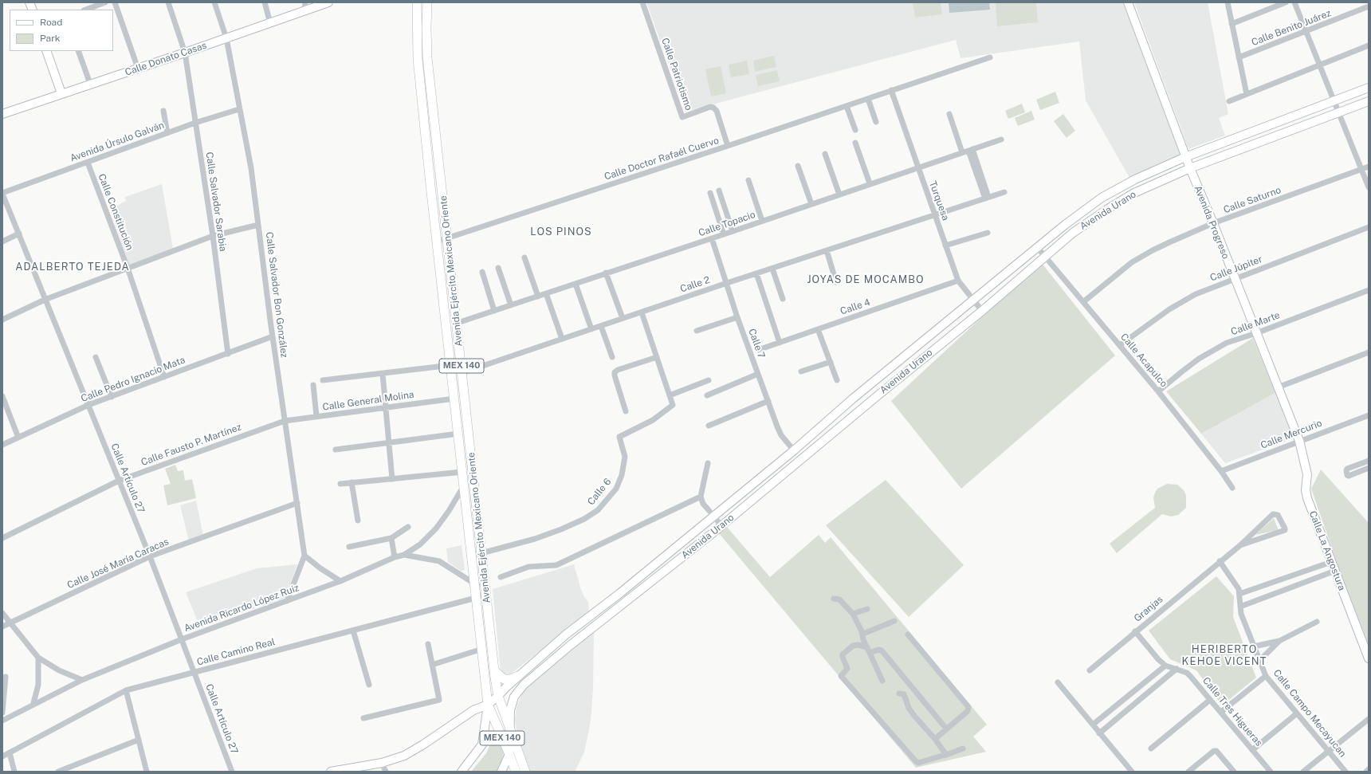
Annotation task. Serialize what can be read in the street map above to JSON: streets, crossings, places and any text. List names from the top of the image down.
{
  "streets": {
    "main road": [
      "Calle Donato Casas",
      "Avenida Urano",
      "Avenida Progreso",
      "Avenida Ejército Mexicano Oriente",
      "MEX 140",
      "Calle La Angostura"
    ],
    "street": [
      "Calle Benito Juárez",
      "Calle Patriotismo",
      "Avenida Úrsulo Galván",
      "Calle Doctor Rafaél Cuervo",
      "Calle Saturno",
      "Turquesa",
      "Calle Salvador Sarabia",
      "Calle Constitución",
      "Calle Topacio",
      "Calle Júpiter",
      "Calle 2",
      "Calle Salvador Bon González",
      "Calle 4",
      "Calle Marte",
      "Calle 7",
      "Calle Acapulco",
      "Calle Pedro Ignacio Mata",
      "Calle General Molina",
      "Calle Mercurio",
      "Calle Fausto P. Martínez",
      "Calle Artículo 27",
      "Calle 6",
      "Calle José María Caracas",
      "Avenida Ricardo López Ruiz",
      "Granjas",
      "Calle Camino Real",
      "Calle Tres Higueras",
      "Calle Campo Mecayucan"
    ]
  },
  "crossings": [
    ["Calle Donato Casas", "Calle Salvador Sarabia"],
    ["Calle Donato Casas", "Calle Salvador Bon González"],
    ["Calle Patriotismo", "Calle Doctor Rafaél Cuervo"],
    ["Avenida Úrsulo Galván", "Calle Salvador Sarabia"],
    ["Avenida Úrsulo Galván", "Calle Constitución"],
    ["Avenida Úrsulo Galván", "Calle Salvador Bon González"],
    ["Avenida Úrsulo Galván", "Calle Artículo 27"],
    ["Calle Doctor Rafaél Cuervo", "Turquesa"],
    ["Calle Doctor Rafaél Cuervo", "Avenida Ejército Mexicano Oriente"],
    ["Calle Saturno", "Avenida Progreso"],
    ["Calle Saturno", "Calle Acapulco"],
    ["Turquesa", "Avenida Urano"],
    ["Turquesa", "Calle Topacio"],
    ["Turquesa", "Calle 2"],
    ["Turquesa", "Calle 4"],
    ["Calle Salvador Sarabia", "Calle Pedro Ignacio Mata"],
    ["Avenida Urano", "Avenida Progreso"],
    ["Avenida Urano", "Avenida Ejército Mexicano Oriente"],
    ["Avenida Urano", "Calle 7"],
    ["Avenida Urano", "Calle Acapulco"],
    ["Avenida Urano", "MEX 140"],
    ["Calle Constitución", "Calle Pedro Ignacio Mata"],
    ["Avenida Progreso", "Calle Júpiter"],
    ["Avenida Progreso", "Calle Marte"],
    ["Avenida Progreso", "Calle Mercurio"],
    ["Avenida Progreso", "Calle La Angostura"],
    ["Calle Topacio", "Avenida Ejército Mexicano Oriente"],
    ["Calle Topacio", "Calle 7"],
    ["Calle Júpiter", "Calle Acapulco"],
    ["Avenida Ejército Mexicano Oriente", "Calle 2"],
    ["Avenida Ejército Mexicano Oriente", "MEX 140"],
    ["Avenida Ejército Mexicano Oriente", "Calle General Molina"],
    ["Avenida Ejército Mexicano Oriente", "Calle 6"],
    ["Avenida Ejército Mexicano Oriente", "Avenida Ricardo López Ruiz"],
    ["Avenida Ejército Mexicano Oriente", "Calle Camino Real"],
    ["Calle 2", "Calle 7"],
    ["Calle 2", "Calle 6"],
    ["Calle Salvador Bon González", "Calle Pedro Ignacio Mata"],
    ["Calle Salvador Bon González", "Calle General Molina"],
    ["Calle Salvador Bon González", "Calle Fausto P. Martínez"],
    ["Calle Salvador Bon González", "Calle José María Caracas"],
    ["Calle Salvador Bon González", "Avenida Ricardo López Ruiz"],
    ["Calle Marte", "Calle Acapulco"],
    ["Calle Acapulco", "Calle Mercurio"],
    ["Calle Pedro Ignacio Mata", "Calle Artículo 27"],
    ["Calle General Molina", "Calle Fausto P. Martínez"],
    ["Calle Mercurio", "Calle La Angostura"],
    ["Calle Fausto P. Martínez", "Calle Artículo 27"],
    ["Calle Artículo 27", "Calle José María Caracas"],
    ["Calle Artículo 27", "Avenida Ricardo López Ruiz"],
    ["Calle Artículo 27", "Calle Camino Real"],
    ["Granjas", "Calle Tres Higueras"],
    ["Granjas", "Calle Campo Mecayucan"]
  ],
  "districts": [
    "LOS PINOS",
    "ADALBERTO TEJEDA",
    "JOYAS DE MOCAMBO",
    "HERIBERTO KEHOE VICENT"
  ],
  "legend": ["Road", "Park"]
}
